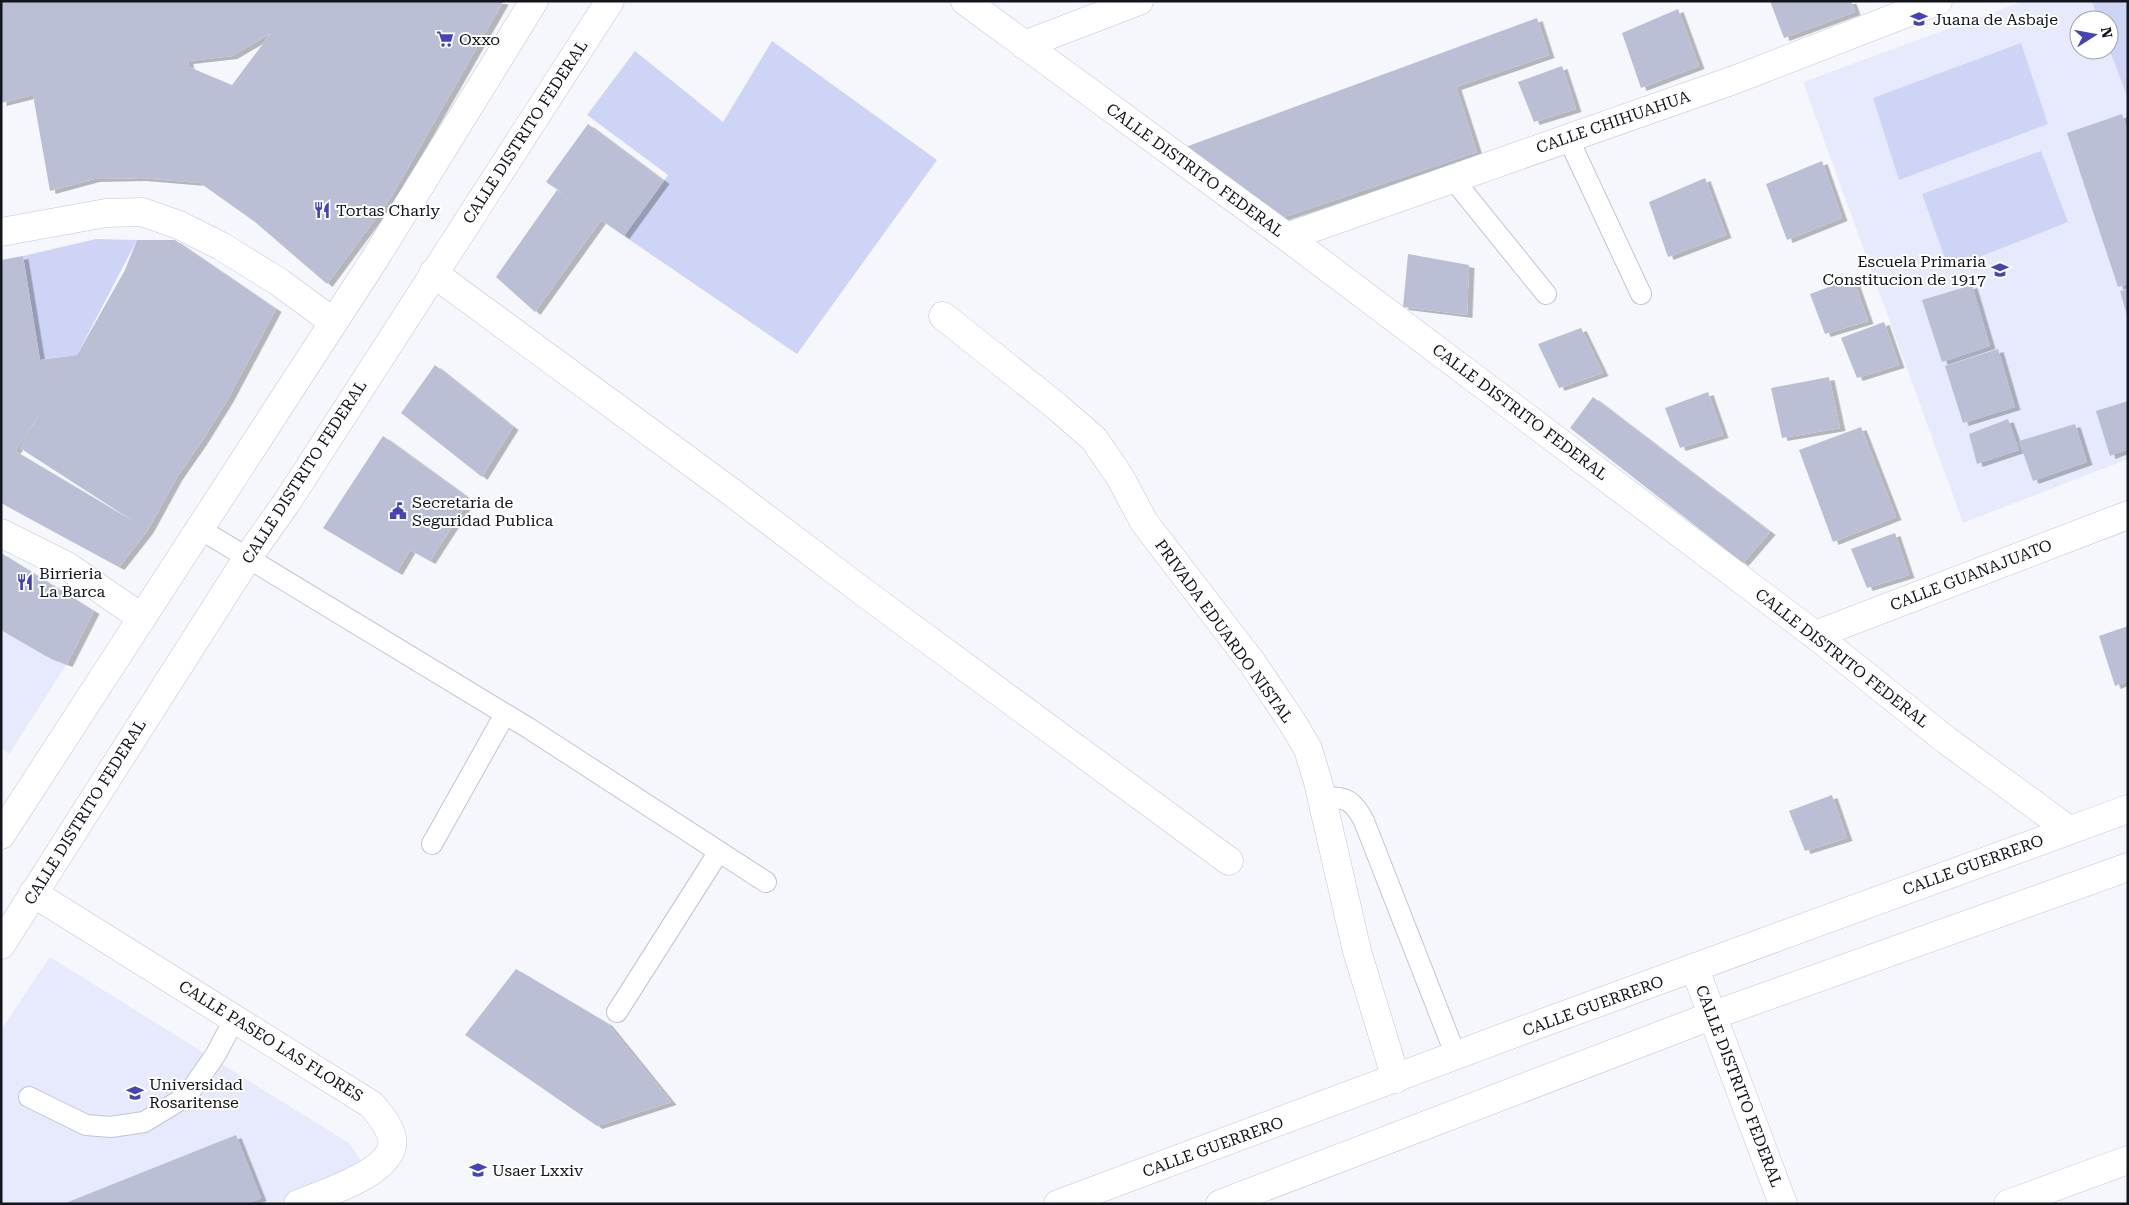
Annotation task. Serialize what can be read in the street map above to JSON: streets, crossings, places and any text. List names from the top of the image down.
{
  "streets": {
    "street": [
      "CALLE CHIHUAHUA",
      "CALLE DISTRITO FEDERAL",
      "CALLE GUANAJUATO",
      "PRIVADA EDUARDO NISTAL",
      "CALLE GUERRERO",
      "CALLE PASEO LAS FLORES"
    ]
  },
  "crossings": [
    ["CALLE CHIHUAHUA", "CALLE DISTRITO FEDERAL"],
    ["CALLE DISTRITO FEDERAL", "CALLE GUANAJUATO"],
    ["CALLE DISTRITO FEDERAL", "CALLE GUERRERO"],
    ["CALLE DISTRITO FEDERAL", "CALLE PASEO LAS FLORES"],
    ["PRIVADA EDUARDO NISTAL", "CALLE GUERRERO"]
  ],
  "places": {
    "school or university": [
      "Juana de Asbaje",
      "Escuela Primaria Constitucion de 1917",
      "Universidad Rosaritense",
      "Usaer Lxxiv"
    ],
    "supermarket": ["Oxxo"],
    "restaurant": ["Tortas Charly", "Birrieria La Barca"],
    "public building": ["Secretaria de Seguridad Publica"]
  },
  "north": "right"
}
